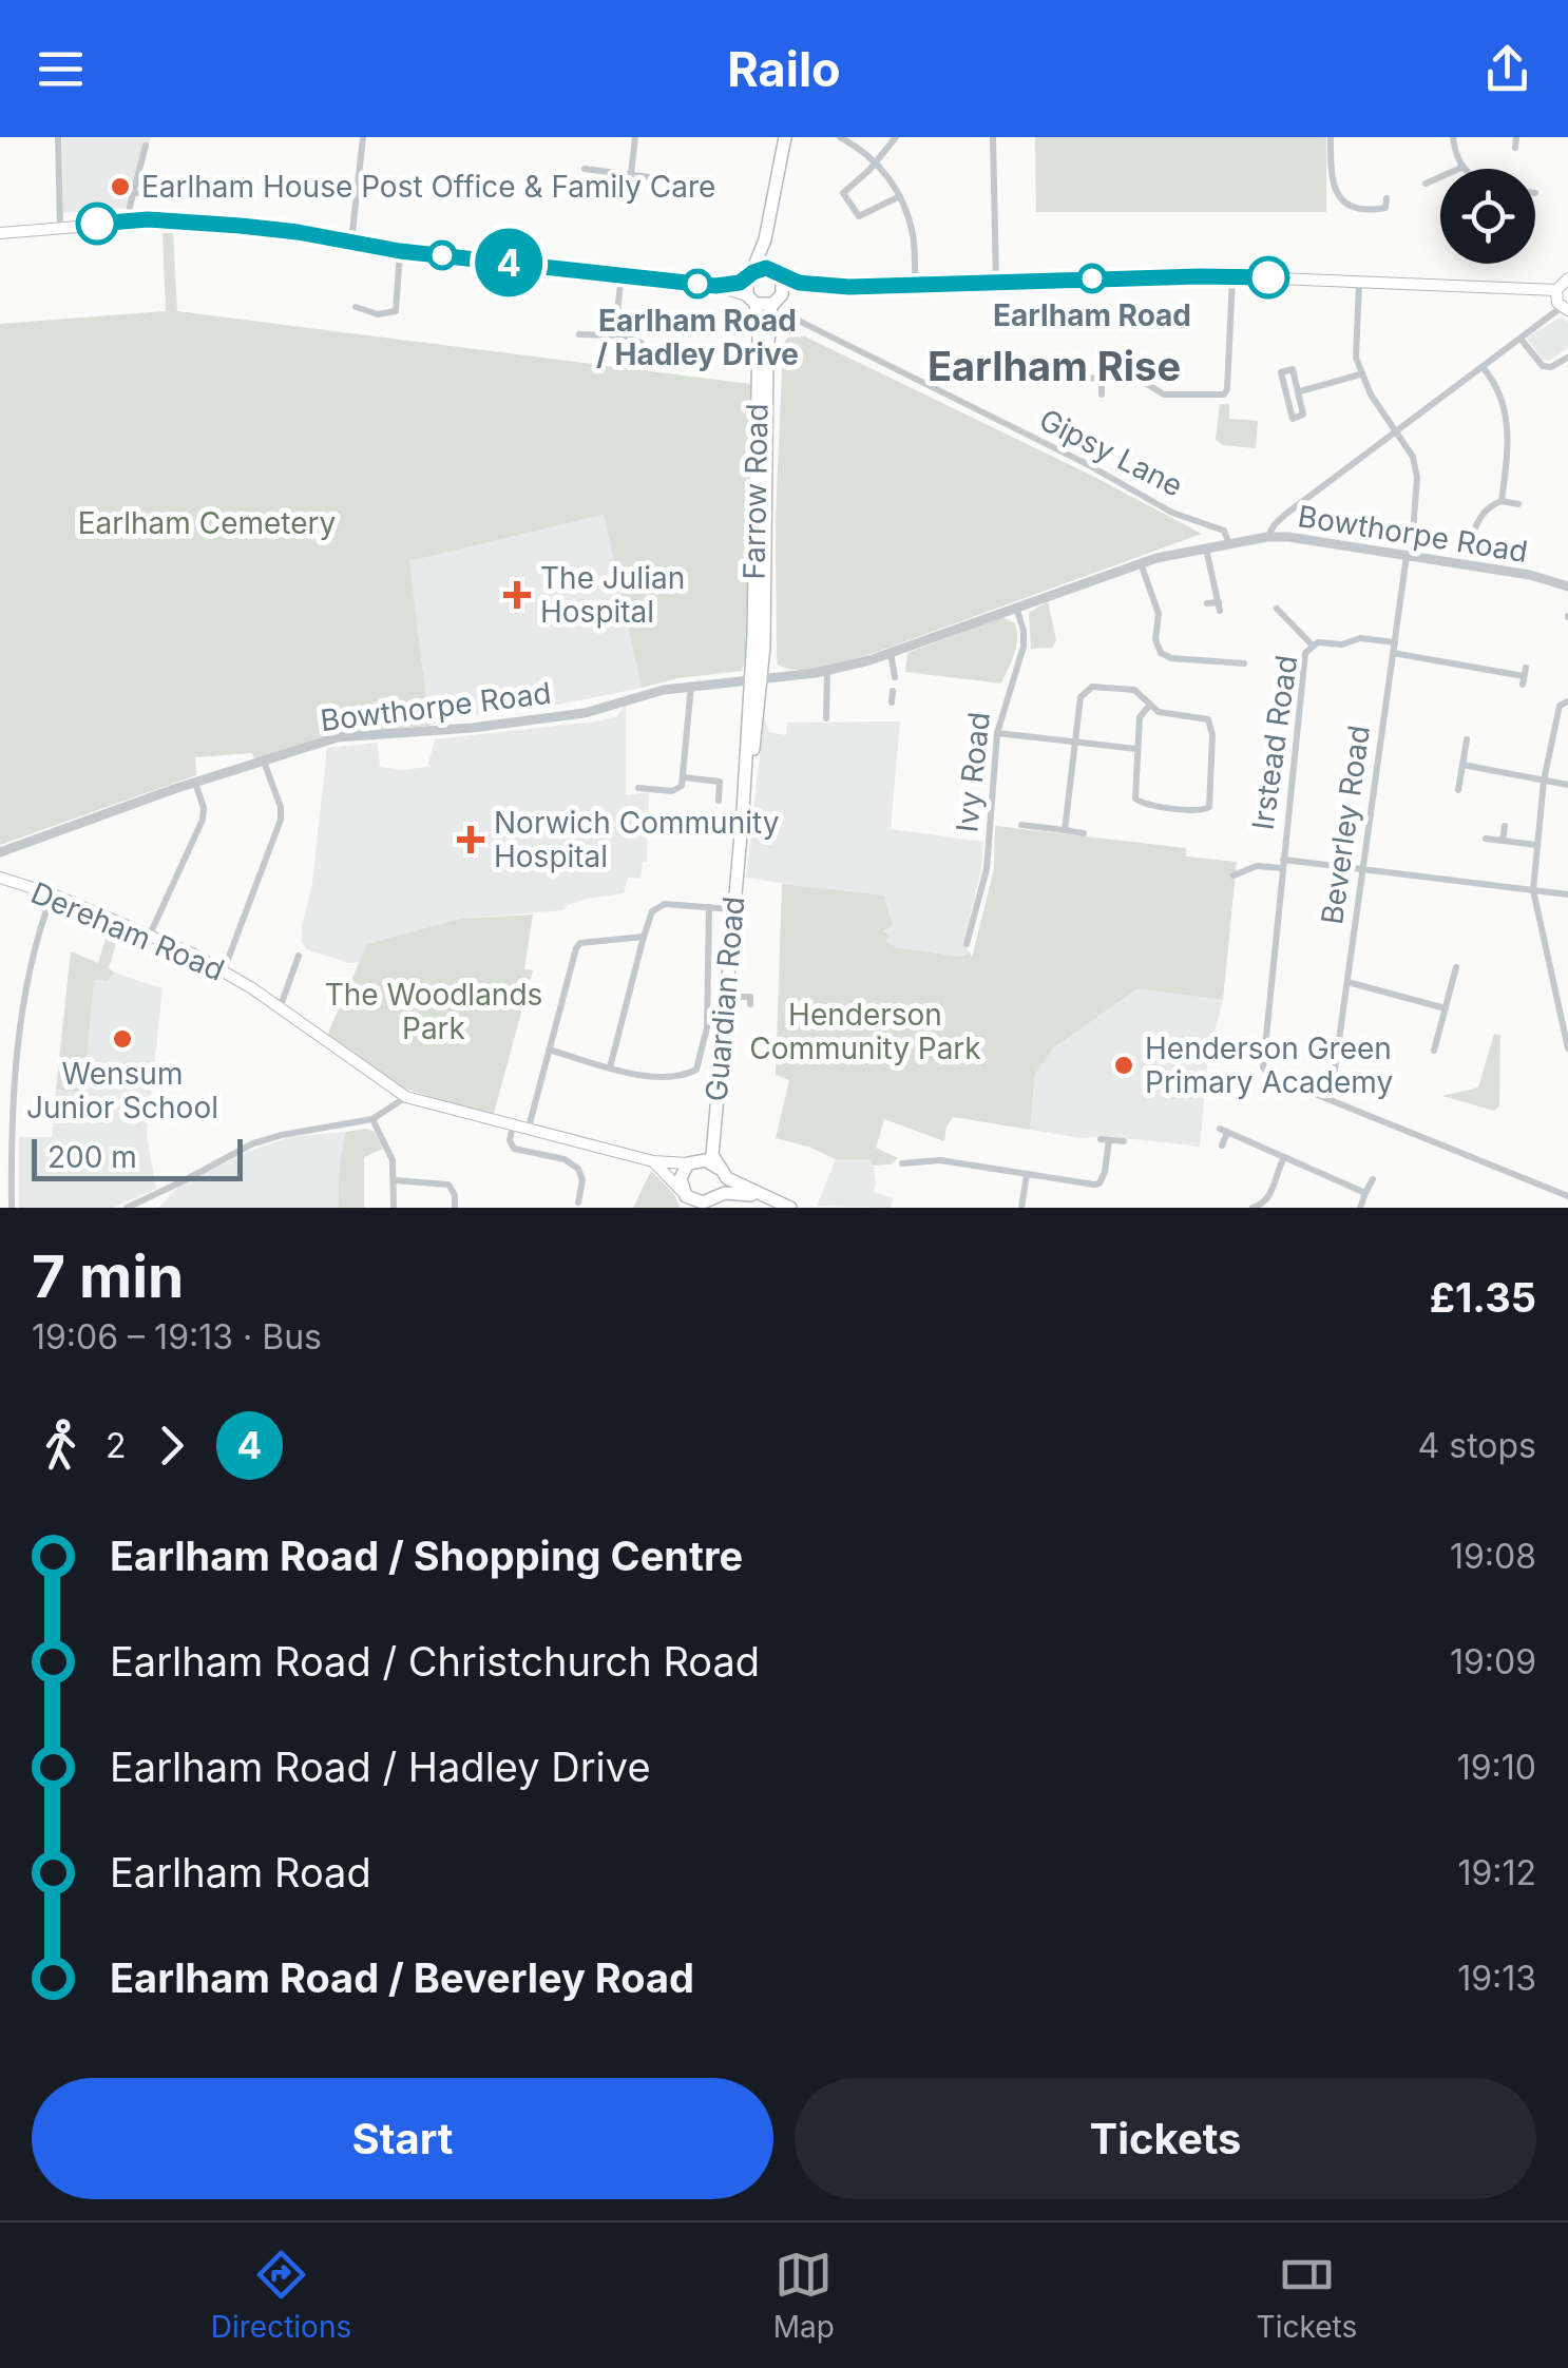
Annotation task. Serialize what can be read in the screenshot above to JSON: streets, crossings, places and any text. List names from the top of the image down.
{
  "streets": {
    "highway": ["Farrow Road", "Dereham Road", "Guardian Road"],
    "street": [
      "Gipsy Lane",
      "Bowthorpe Road",
      "Irstead Road",
      "Ivy Road",
      "Beverley Road"
    ]
  },
  "crossings": [
    ["Gipsy Lane", "Bowthorpe Road"],
    ["Farrow Road", "Bowthorpe Road"],
    ["Farrow Road", "Guardian Road"],
    ["Bowthorpe Road", "Ivy Road"],
    ["Bowthorpe Road", "Beverley Road"],
    ["Bowthorpe Road", "Guardian Road"],
    ["Irstead Road", "Beverley Road"],
    ["Dereham Road", "Guardian Road"]
  ],
  "districts": ["Earlham Rise"],
  "parks": ["Earlham Cemetery", "The Woodlands Park", "Henderson Community Park"],
  "places": {
    "other": [
      "Earlham House Post Office & Family Care",
      "Earlham Road",
      "Earlham Road / Hadley Drive",
      "Wensum Junior School",
      "Henderson Green Primary Academy"
    ],
    "health": ["The Julian Hospital", "Norwich Community Hospital"]
  },
  "lines": ["bus line 4"],
  "scale_bar": "200 m",
  "page": {
    "header": "Railo",
    "on_map": "4",
    "scale": "200 m",
    "heading": ["7 min", "19:06 – 19:13 · Bus", "£1.35"],
    "legs": ["2", "4", "4 stops"],
    "list": [
      {
        "name": "Earlham Road / Shopping Centre",
        "value": "19:08"
      },
      {
        "name": "Earlham Road / Christchurch Road",
        "value": "19:09"
      },
      {
        "name": "Earlham Road / Hadley Drive",
        "value": "19:10"
      },
      {
        "name": "Earlham Road",
        "value": "19:12"
      },
      {
        "name": "Earlham Road / Beverley Road",
        "value": "19:13"
      }
    ],
    "buttons": ["Start", "Tickets"],
    "tabs": ["Directions", "Map", "Tickets"]
  }
}
